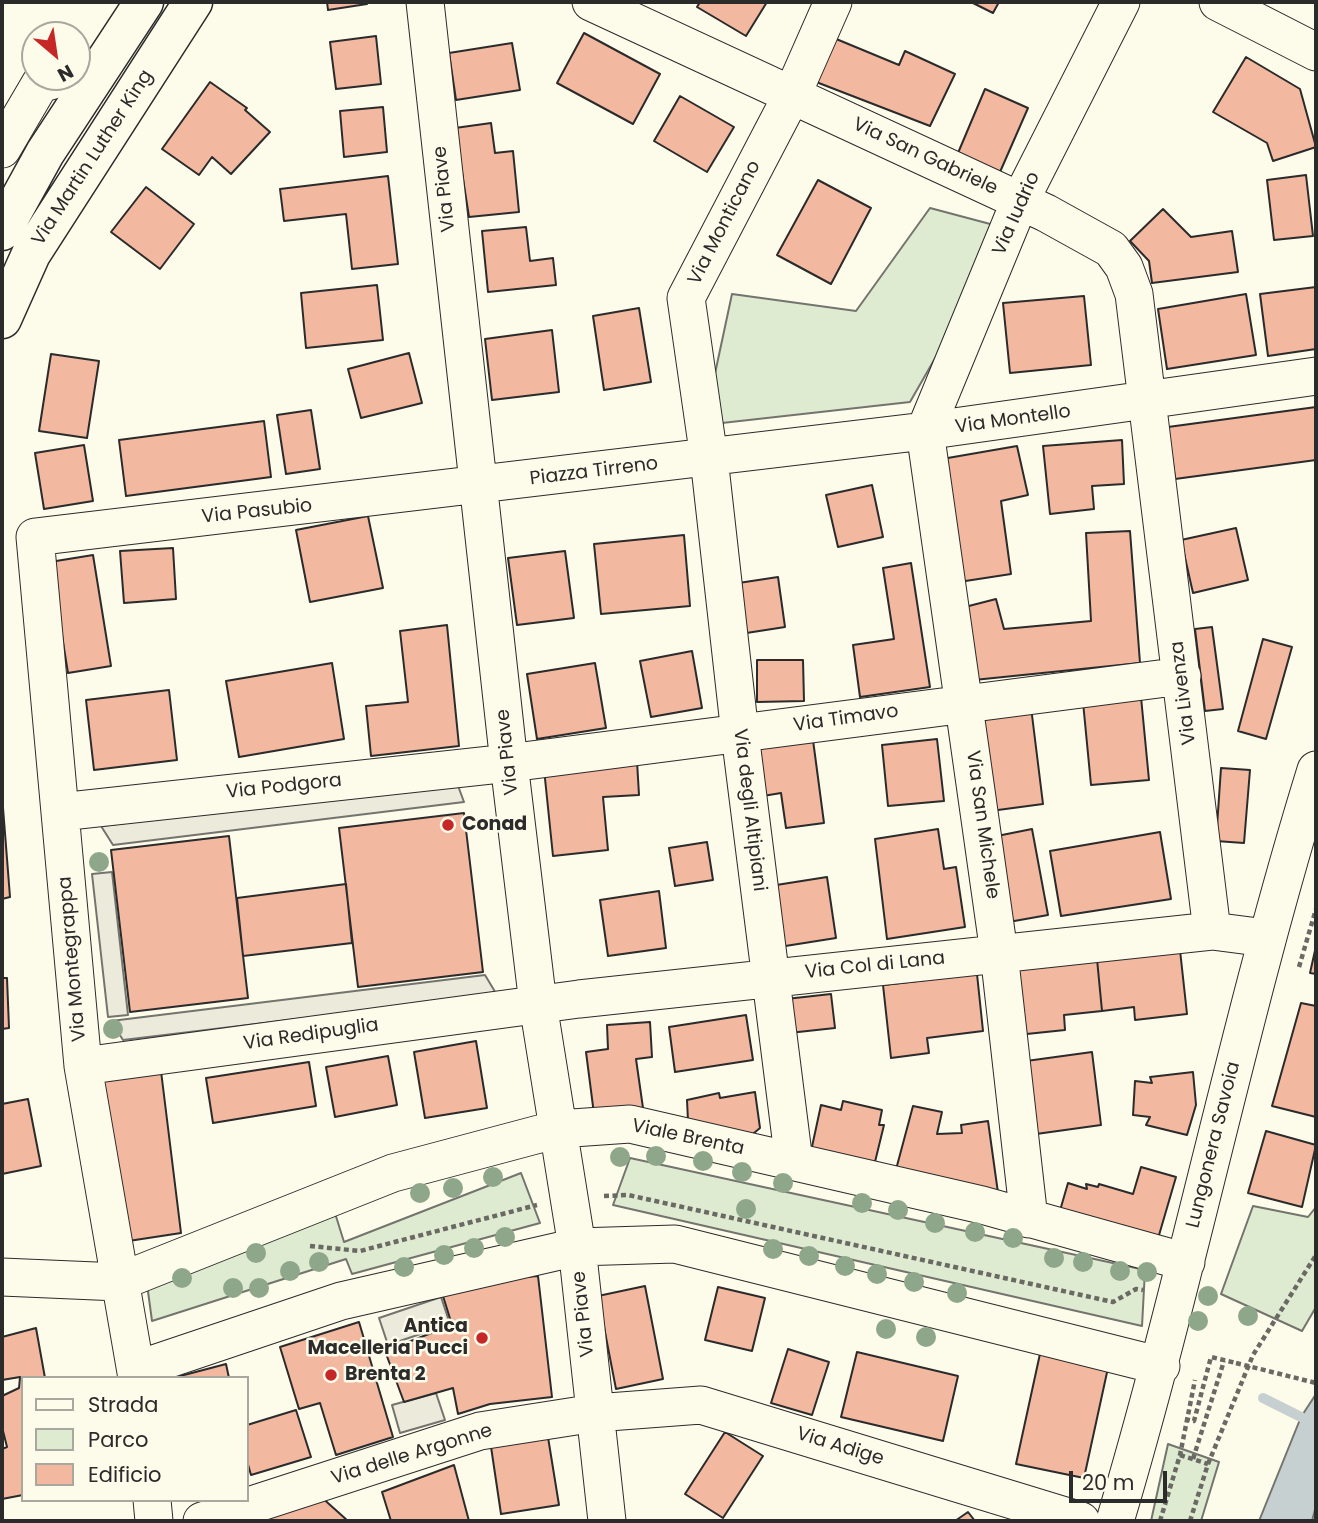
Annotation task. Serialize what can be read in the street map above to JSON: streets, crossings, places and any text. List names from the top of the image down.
{
  "streets": {
    "main road": ["Via Martin Luther King"],
    "street": [
      "Via San Gabriele",
      "Via Piave",
      "Via Iudrio",
      "Via Monticano",
      "Via Montello",
      "Piazza Tirreno",
      "Via Pasubio",
      "Via Livenza",
      "Via Timavo",
      "Via Podgora",
      "Via degli Altipiani",
      "Via San Michele",
      "Via Montegrappa",
      "Via Col di Lana",
      "Via Redipuglia",
      "Viale Brenta",
      "Lungonera Savoia",
      "Via Adige",
      "Via delle Argonne"
    ]
  },
  "crossings": [
    ["Via San Gabriele", "Via Iudrio"],
    ["Via San Gabriele", "Via Monticano"],
    ["Via San Gabriele", "Via Montello"],
    ["Via San Gabriele", "Via Livenza"],
    ["Via Piave", "Piazza Tirreno"],
    ["Via Piave", "Via Pasubio"],
    ["Via Piave", "Via Timavo"],
    ["Via Piave", "Via Podgora"],
    ["Via Piave", "Via Col di Lana"],
    ["Via Piave", "Via Redipuglia"],
    ["Via Piave", "Viale Brenta"],
    ["Via Piave", "Via Adige"],
    ["Via Piave", "Via delle Argonne"],
    ["Via Iudrio", "Via Montello"],
    ["Via Iudrio", "Via San Michele"],
    ["Via Monticano", "Via Montello"],
    ["Via Monticano", "Piazza Tirreno"],
    ["Via Monticano", "Via degli Altipiani"],
    ["Via Montello", "Piazza Tirreno"],
    ["Via Montello", "Via Livenza"],
    ["Via Montello", "Via degli Altipiani"],
    ["Via Montello", "Via San Michele"],
    ["Piazza Tirreno", "Via Pasubio"],
    ["Piazza Tirreno", "Via degli Altipiani"],
    ["Via Pasubio", "Via Montegrappa"],
    ["Via Livenza", "Via Timavo"],
    ["Via Livenza", "Via Col di Lana"],
    ["Via Timavo", "Via Podgora"],
    ["Via Timavo", "Via degli Altipiani"],
    ["Via Timavo", "Via San Michele"],
    ["Via Podgora", "Via Montegrappa"],
    ["Via degli Altipiani", "Via Col di Lana"],
    ["Via degli Altipiani", "Viale Brenta"],
    ["Via San Michele", "Via Col di Lana"],
    ["Via San Michele", "Viale Brenta"],
    ["Via Montegrappa", "Via Redipuglia"],
    ["Via Montegrappa", "Viale Brenta"],
    ["Via Col di Lana", "Via Redipuglia"],
    ["Viale Brenta", "Lungonera Savoia"],
    ["Via Adige", "Via delle Argonne"]
  ],
  "places": ["Conad", "Antica Macelleria Pucci", "Brenta 2"],
  "legend": ["Strada", "Parco", "Edificio"],
  "scale_bar": "20 m",
  "north": "bottom right"
}
